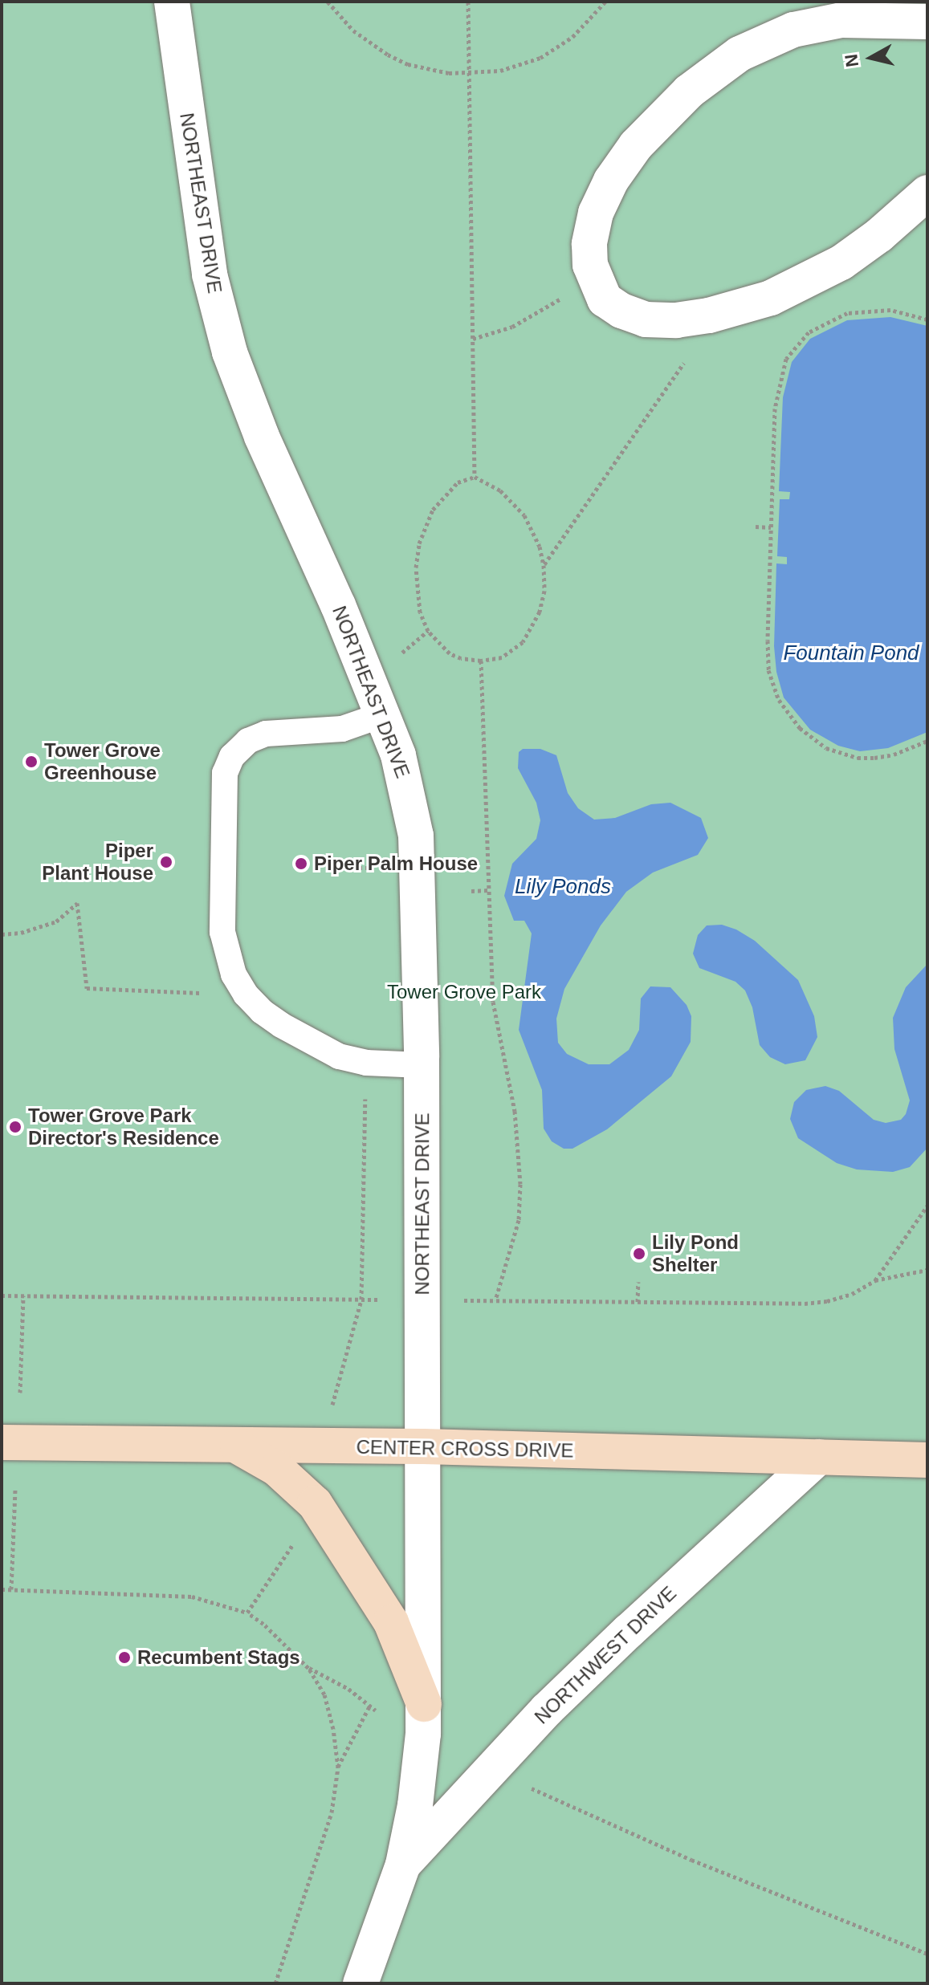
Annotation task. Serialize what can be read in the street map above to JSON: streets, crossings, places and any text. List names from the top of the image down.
{
  "streets": {
    "street": ["NORTHEAST DRIVE", "CENTER CROSS DRIVE", "NORTHWEST DRIVE"]
  },
  "crossings": [
    ["NORTHEAST DRIVE", "CENTER CROSS DRIVE"],
    ["NORTHEAST DRIVE", "NORTHWEST DRIVE"],
    ["CENTER CROSS DRIVE", "NORTHWEST DRIVE"]
  ],
  "water": ["Fountain Pond", "Lily Ponds"],
  "parks": ["Tower Grove Park"],
  "places": [
    "Tower Grove Greenhouse",
    "Piper Plant House",
    "Piper Palm House",
    "Tower Grove Park Director's Residence",
    "Lily Pond Shelter",
    "Recumbent Stags"
  ],
  "north": "left"
}
